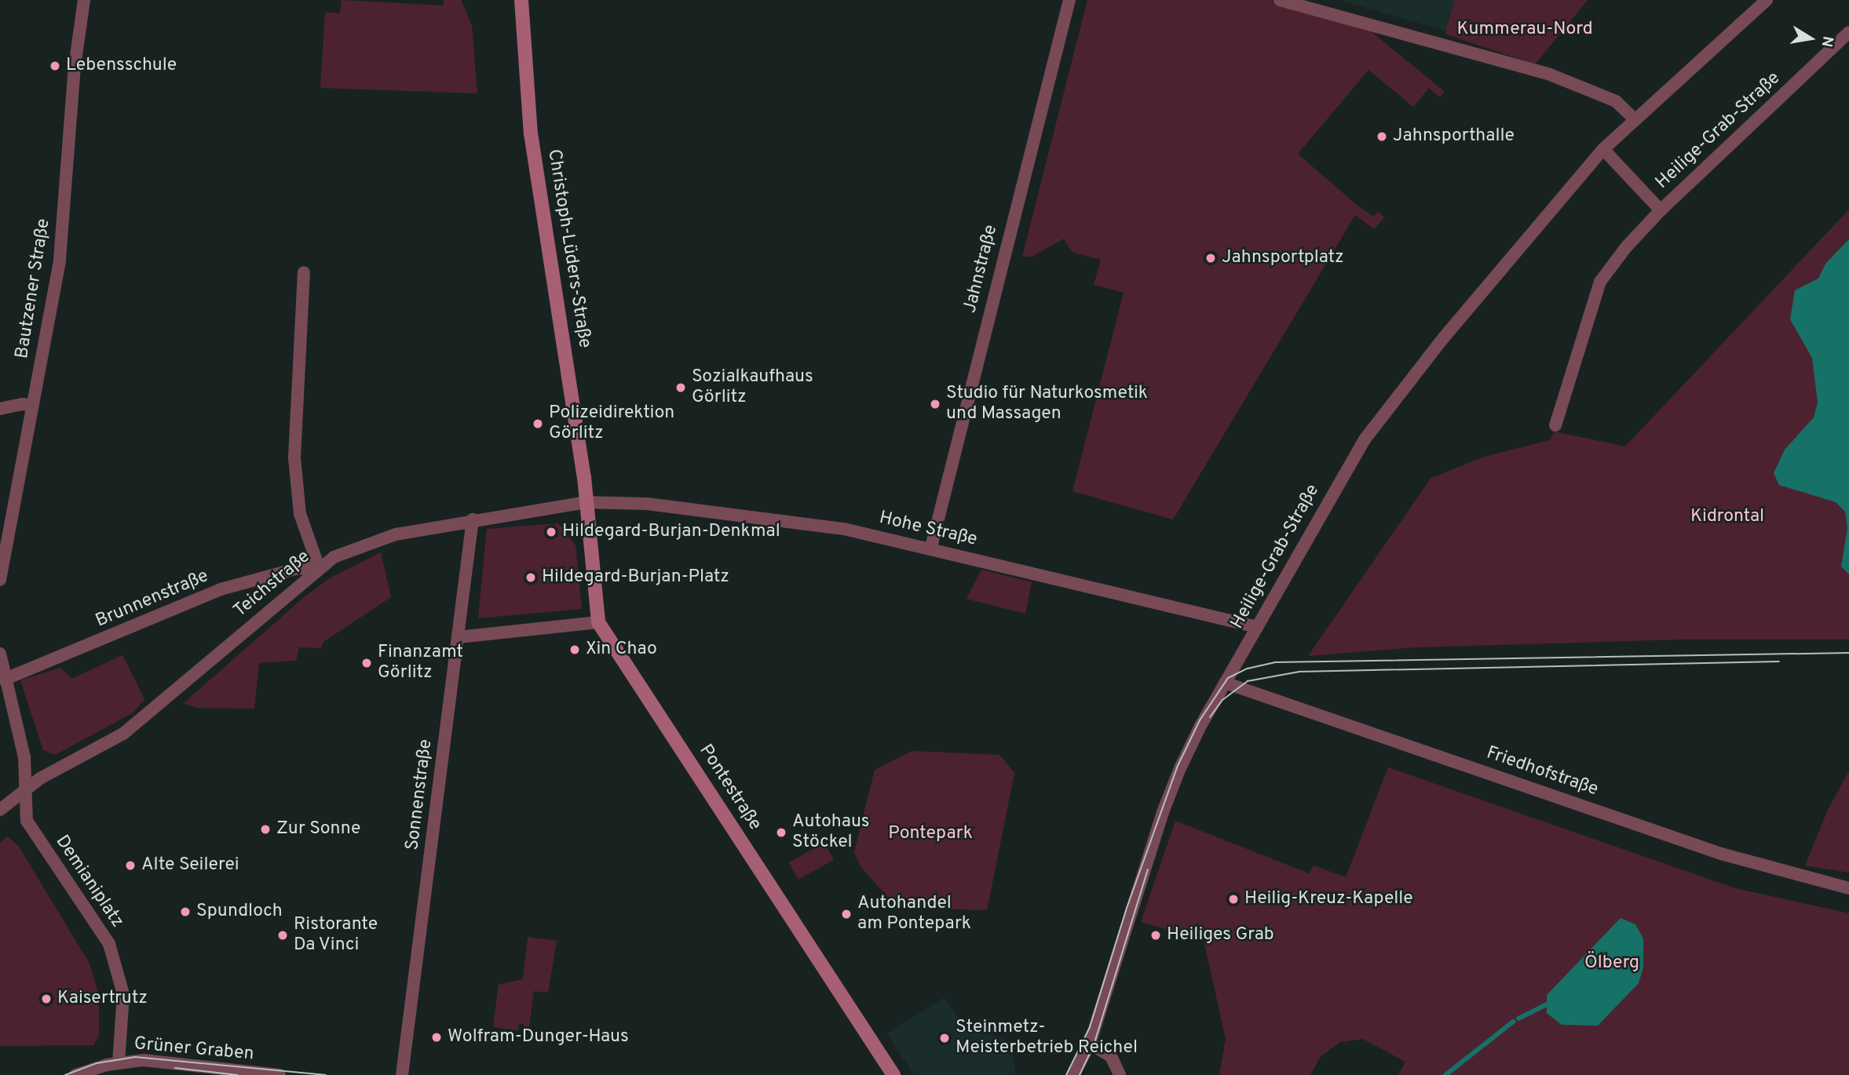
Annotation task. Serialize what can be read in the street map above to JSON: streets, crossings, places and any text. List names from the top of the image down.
{
  "streets": {
    "street": [
      "Heilige-Grab-Straße",
      "Christoph-Lüders-Straße",
      "Jahnstraße",
      "Bautzener Straße",
      "Hohe Straße",
      "Teichstraße",
      "Brunnenstraße",
      "Friedhofstraße",
      "Pontestraße",
      "Sonnenstraße",
      "Demianiplatz",
      "Grüner Graben"
    ]
  },
  "crossings": [
    ["Heilige-Grab-Straße", "Hohe Straße"],
    ["Heilige-Grab-Straße", "Friedhofstraße"],
    ["Christoph-Lüders-Straße", "Hohe Straße"],
    ["Christoph-Lüders-Straße", "Teichstraße"],
    ["Christoph-Lüders-Straße", "Pontestraße"],
    ["Jahnstraße", "Hohe Straße"],
    ["Hohe Straße", "Teichstraße"],
    ["Hohe Straße", "Pontestraße"],
    ["Teichstraße", "Brunnenstraße"],
    ["Teichstraße", "Pontestraße"],
    ["Teichstraße", "Sonnenstraße"],
    ["Teichstraße", "Demianiplatz"],
    ["Demianiplatz", "Grüner Graben"]
  ],
  "parks": [
    "Kummerau-Nord",
    "Kidrontal",
    "Pontepark",
    "Ölberg"
  ],
  "places": [
    "Lebensschule",
    "Jahnsporthalle",
    "Jahnsportplatz",
    "Sozialkaufhaus Görlitz",
    "Studio für Naturkosmetik und Massagen",
    "Polizeidirektion Görlitz",
    "Hildegard-Burjan-Denkmal",
    "Hildegard-Burjan-Platz",
    "Xin Chao",
    "Finanzamt Görlitz",
    "Zur Sonne",
    "Autohaus Stöckel",
    "Alte Seilerei",
    "Heilig-Kreuz-Kapelle",
    "Spundloch",
    "Autohandel am Pontepark",
    "Ristorante Da Vinci",
    "Heiliges Grab",
    "Kaisertrutz",
    "Wolfram-Dunger-Haus",
    "Steinmetz- Meisterbetrieb Reichel"
  ],
  "north": "right"
}
